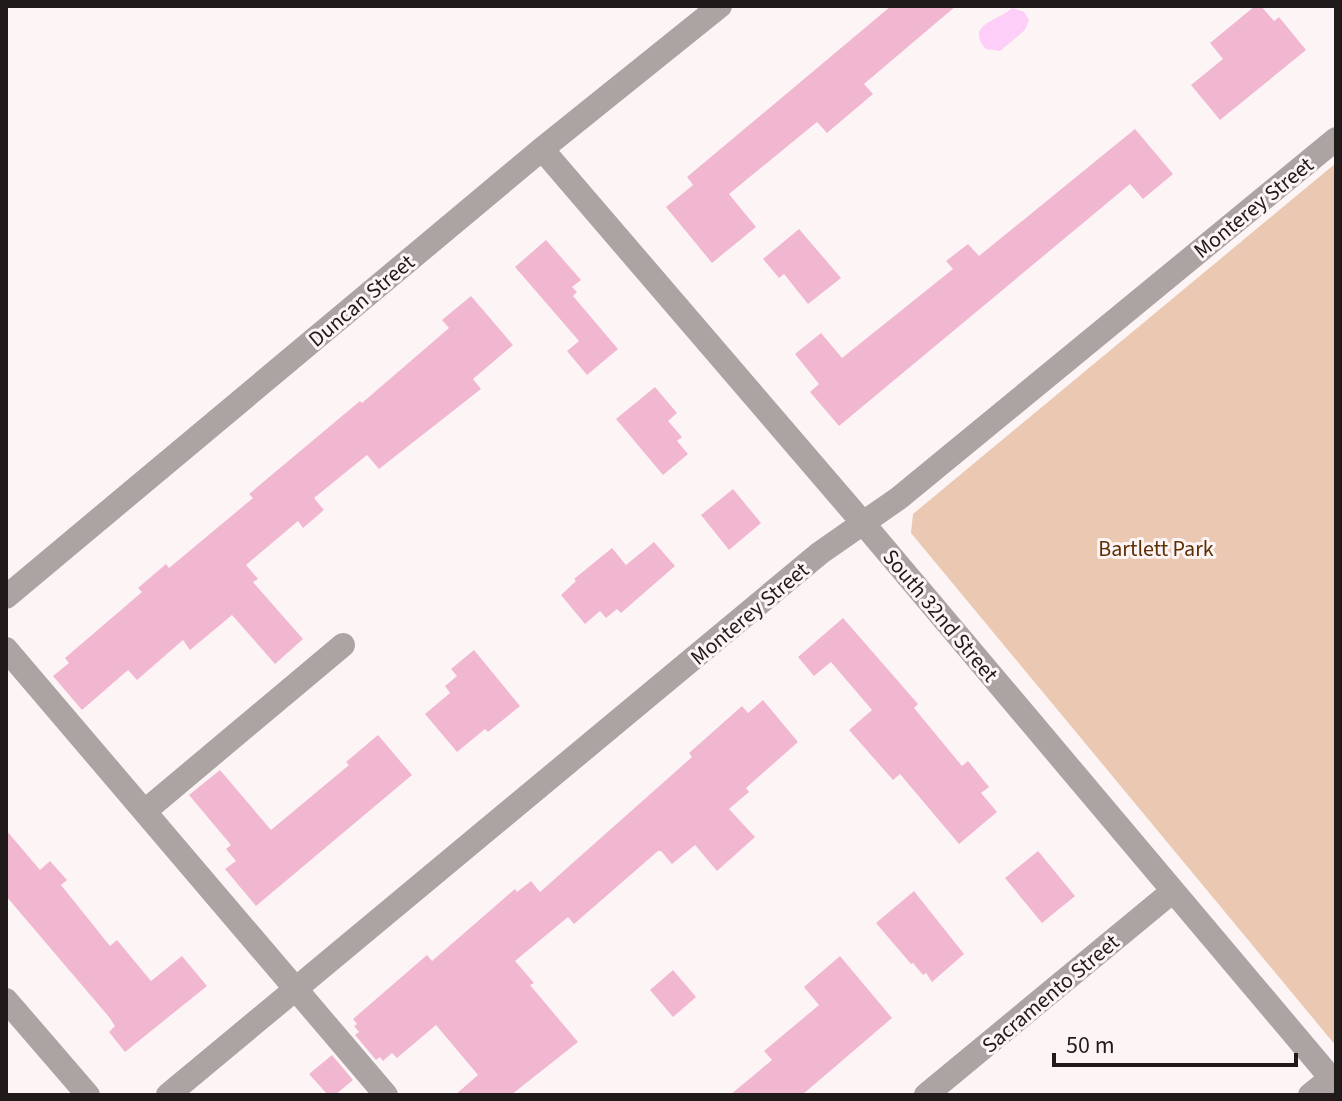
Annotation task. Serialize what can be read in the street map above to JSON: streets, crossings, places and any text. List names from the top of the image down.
{
  "streets": {
    "street": [
      "Monterey Street",
      "Duncan Street",
      "South 32nd Street",
      "Sacramento Street"
    ]
  },
  "crossings": [
    ["Monterey Street", "South 32nd Street"],
    ["Duncan Street", "South 32nd Street"],
    ["South 32nd Street", "Sacramento Street"]
  ],
  "parks": ["Bartlett Park"],
  "scale_bar": "50 m"
}
